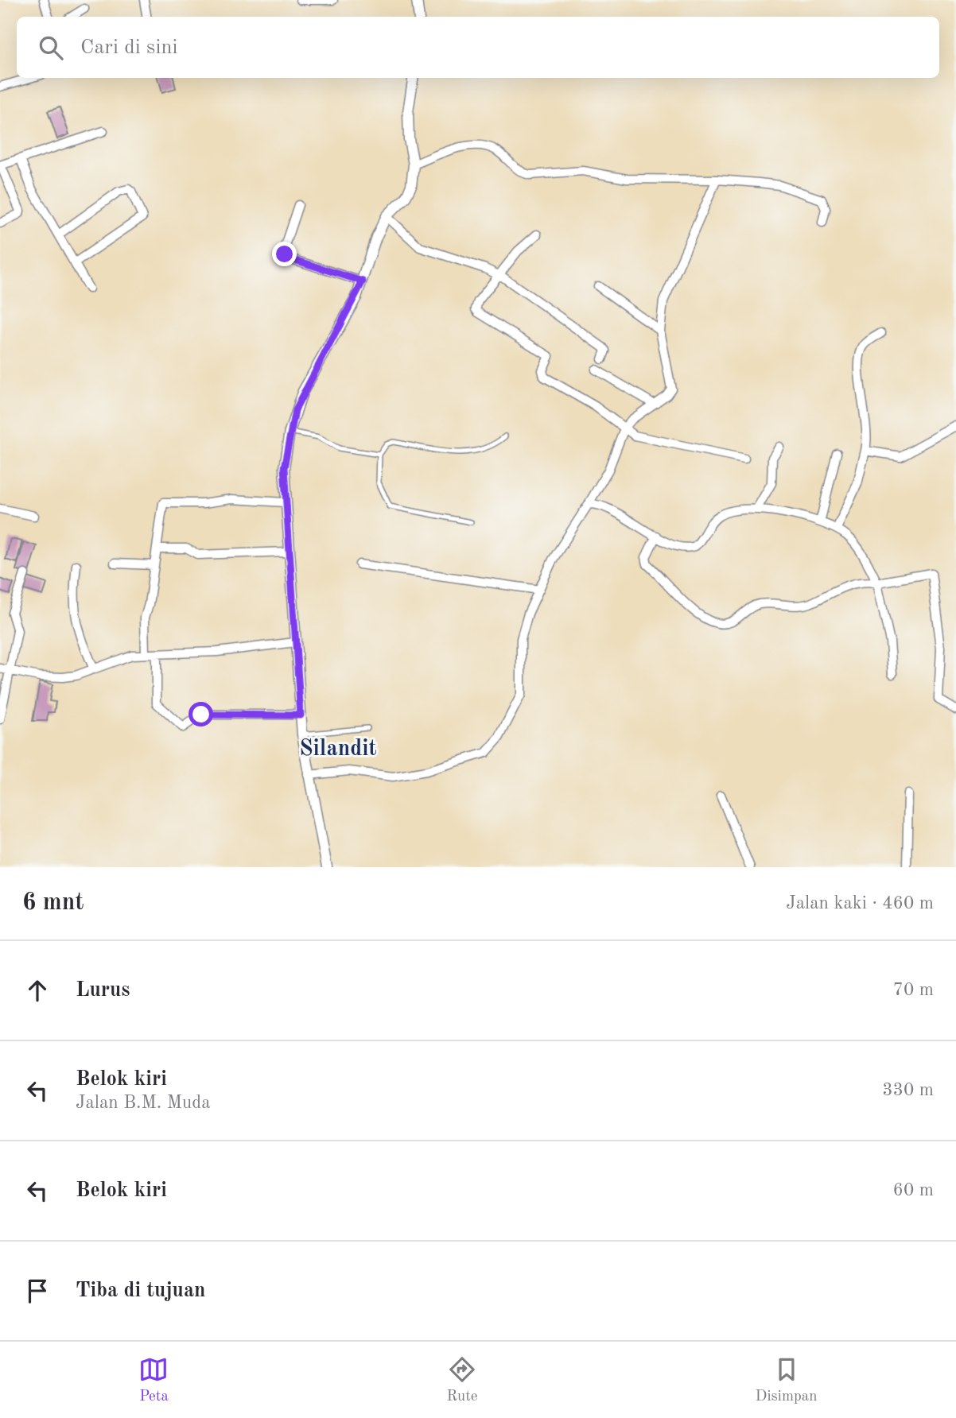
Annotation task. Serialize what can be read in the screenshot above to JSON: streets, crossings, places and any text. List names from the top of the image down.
{
  "districts": ["Silandit"],
  "page": {
    "search": "Cari di sini",
    "heading": ["6 mnt", "Jalan kaki · 460 m"],
    "list": [
      ["Lurus", "70 m"],
      ["Belok kiri", "Jalan B.M. Muda", "330 m"],
      ["Belok kiri", "60 m"],
      "Tiba di tujuan"
    ],
    "nav": ["Peta", "Rute", "Disimpan"]
  }
}
